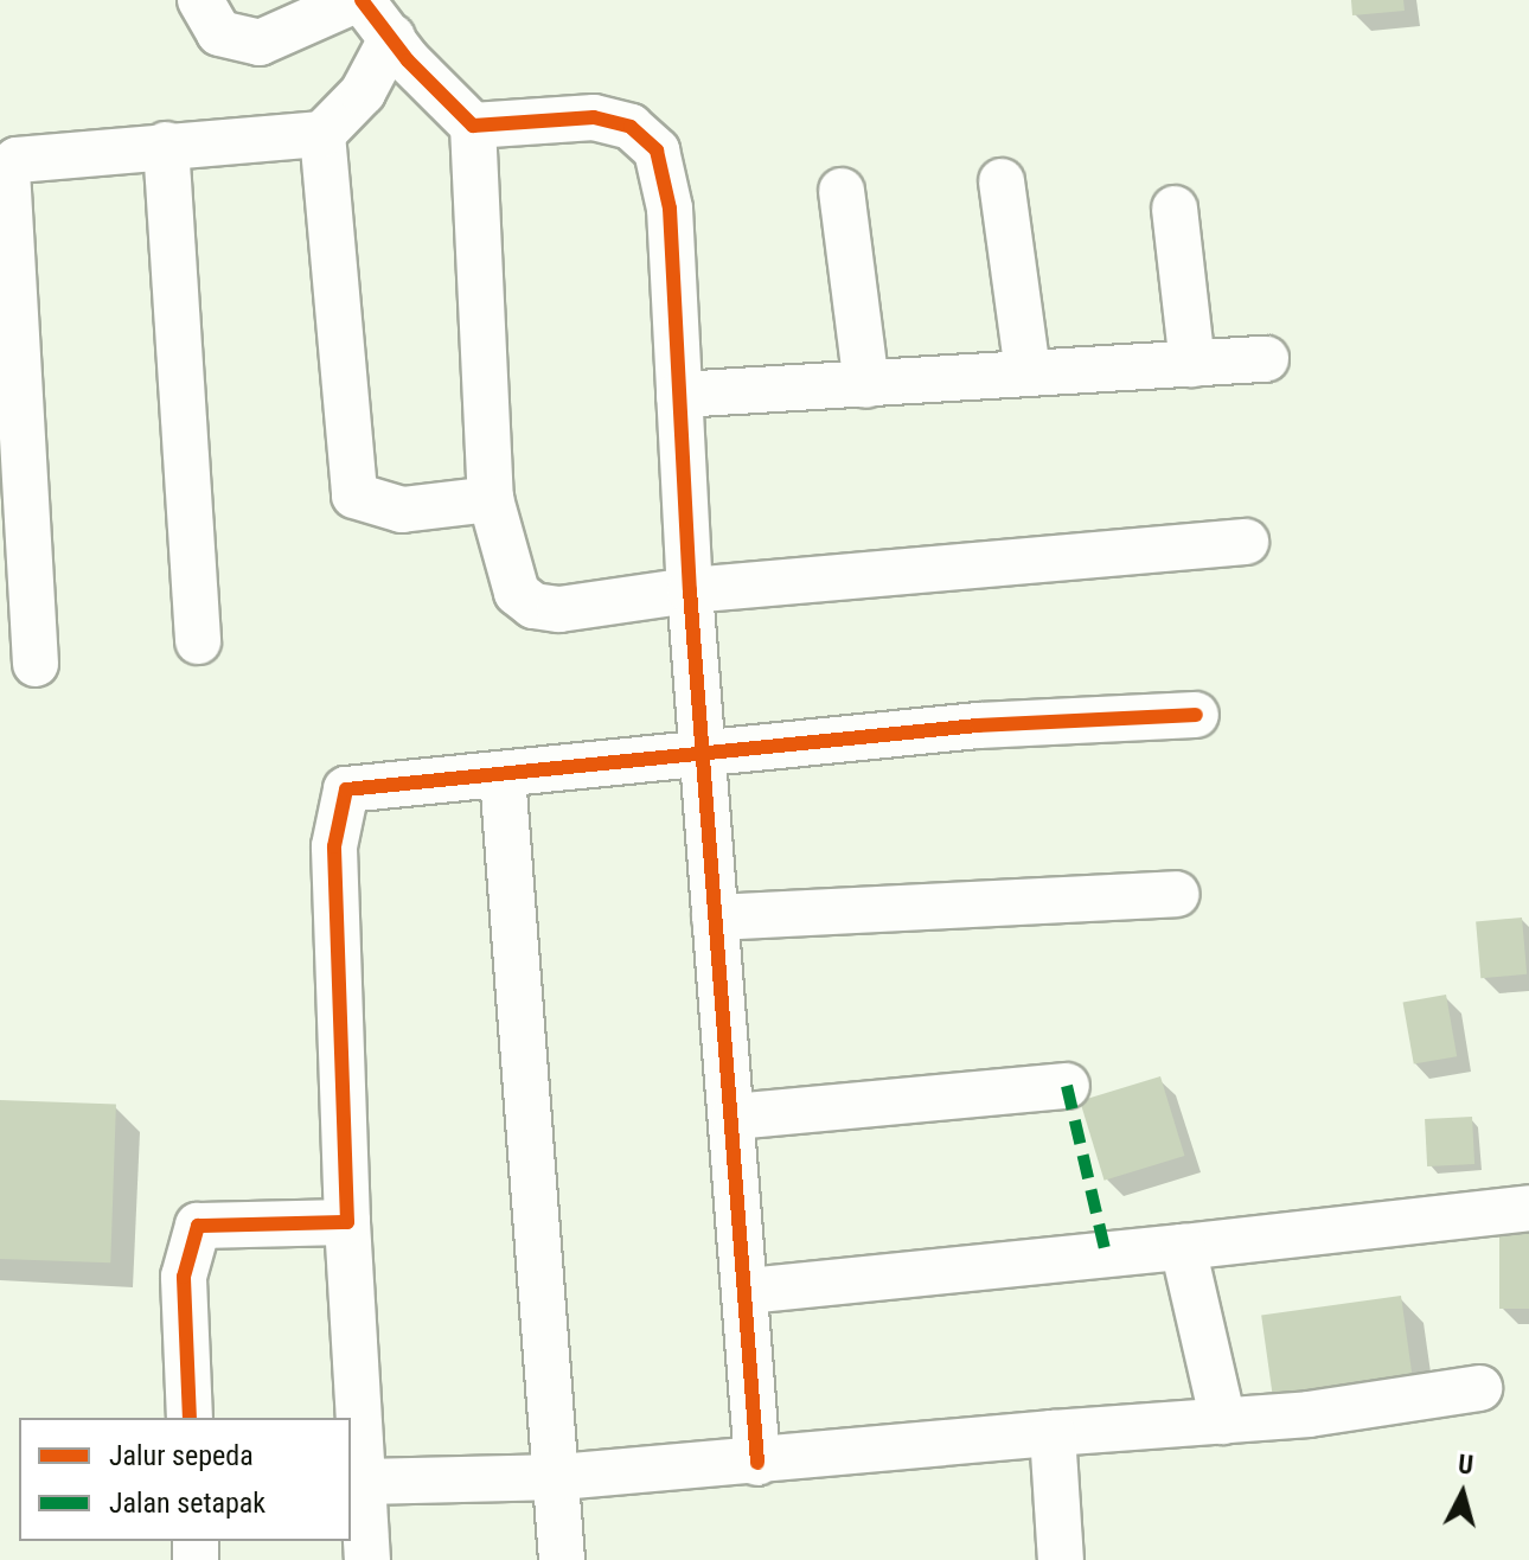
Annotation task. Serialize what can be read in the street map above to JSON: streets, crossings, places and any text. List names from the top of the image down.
{
  "legend": ["Jalur sepeda", "Jalan setapak"],
  "north": "top"
}
